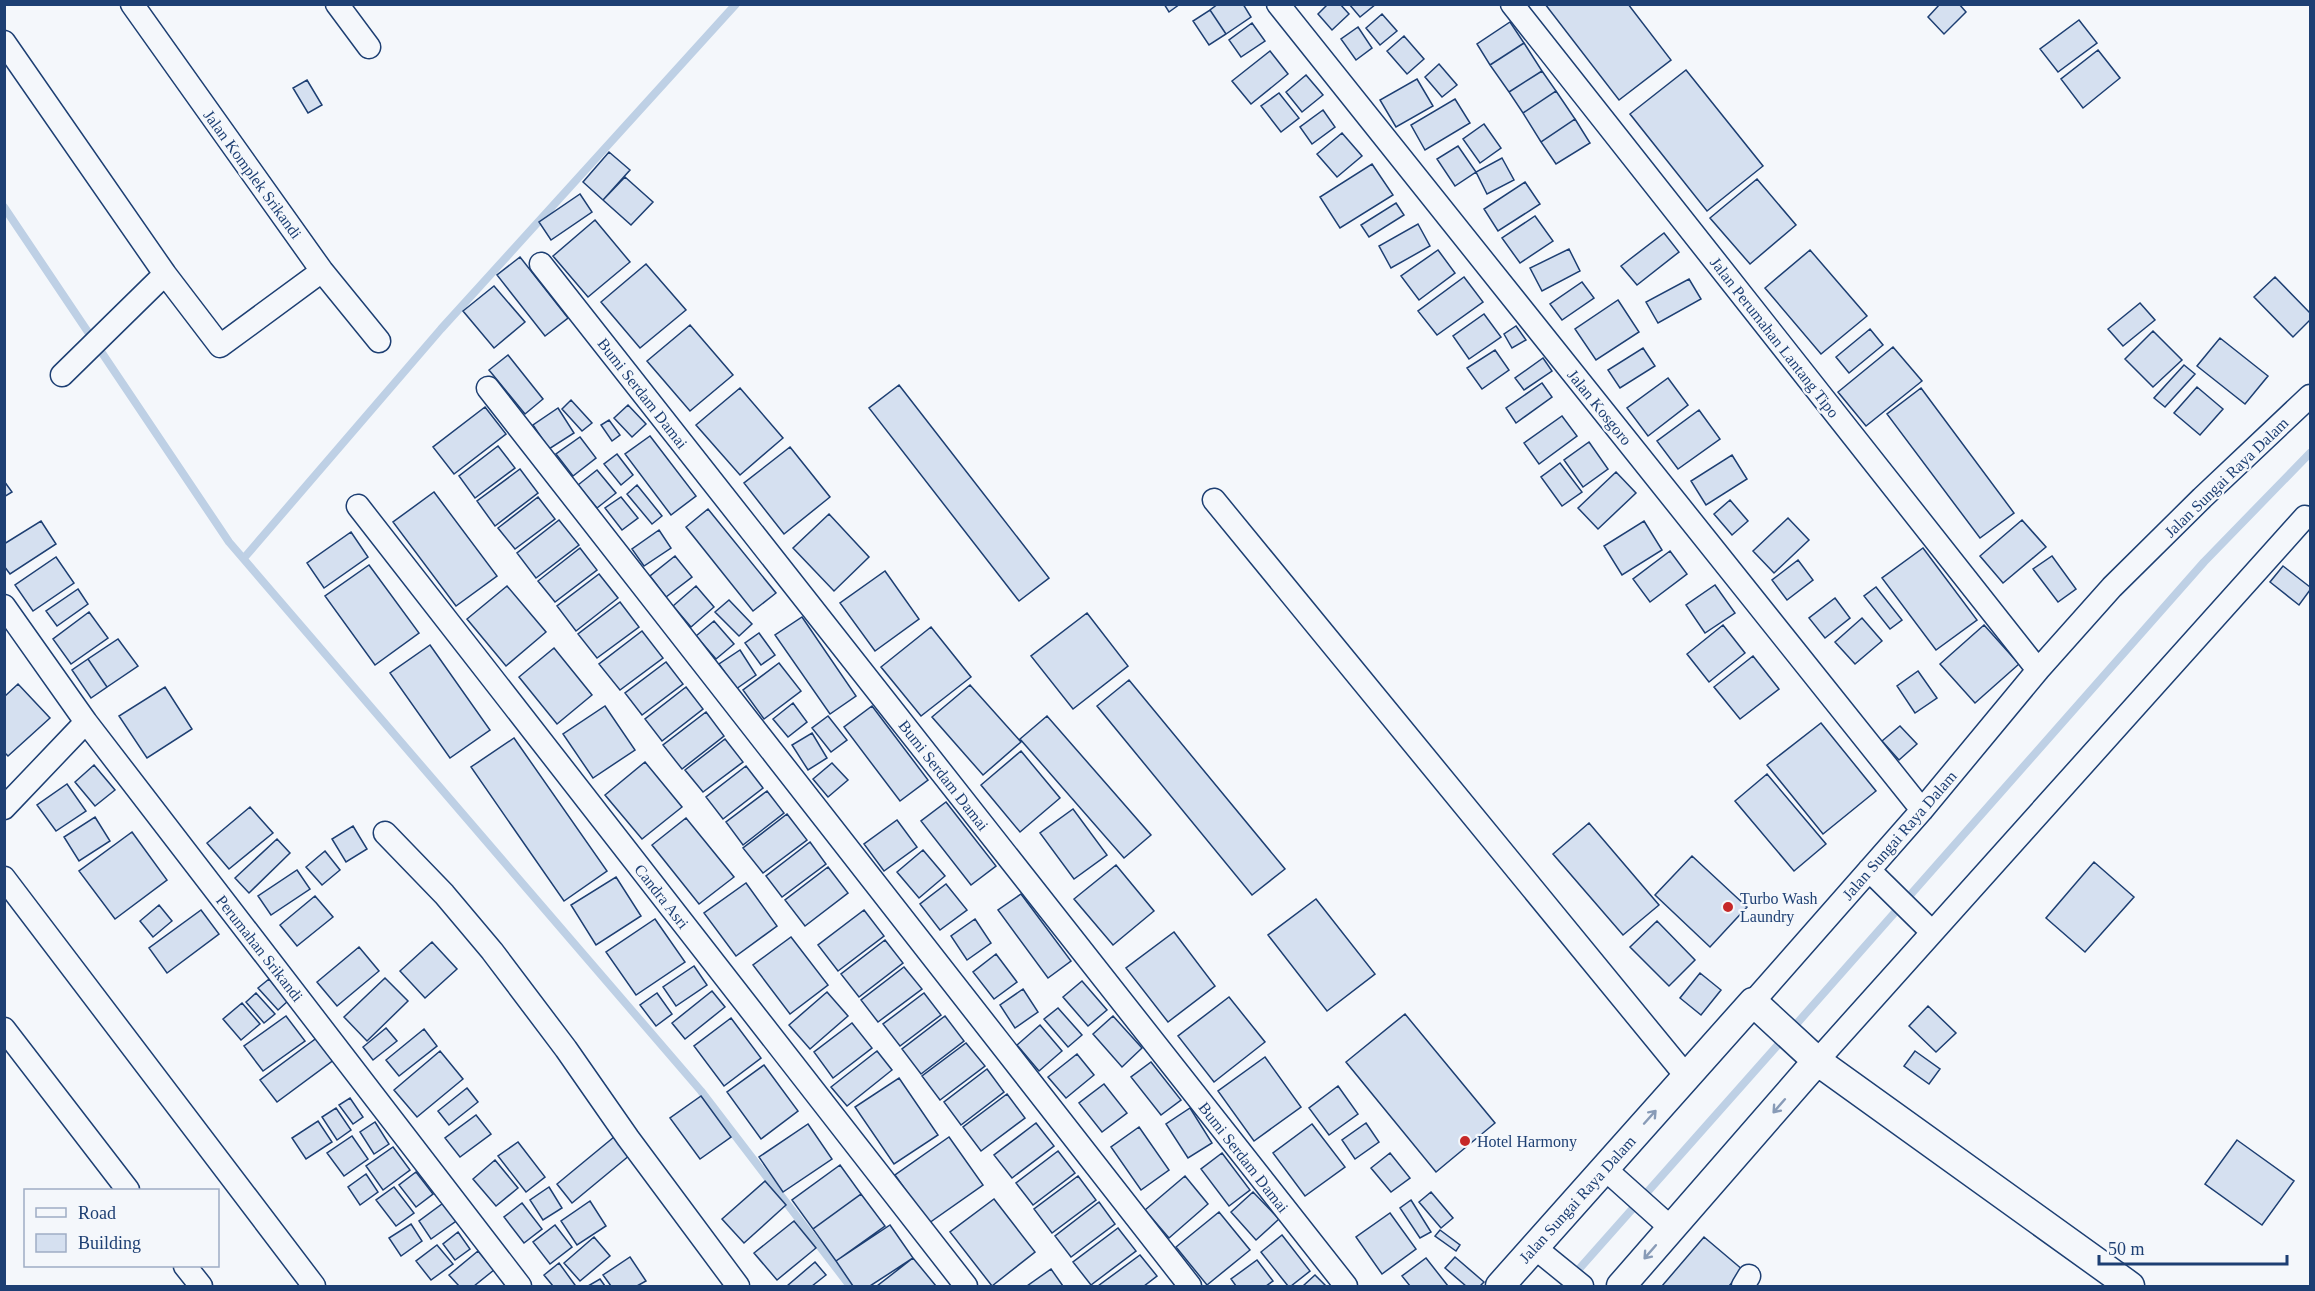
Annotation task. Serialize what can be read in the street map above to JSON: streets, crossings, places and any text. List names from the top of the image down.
{
  "streets": {
    "street": [
      "Jalan Komplek Srikandi",
      "Jalan Perumahan Lantang Tipo",
      "Bumi Serdam Damai",
      "Jalan Kosgoro",
      "Jalan Sungai Raya Dalam",
      "Candra Asri",
      "Perumahan Srikandi"
    ]
  },
  "crossings": [
    ["Jalan Perumahan Lantang Tipo", "Jalan Sungai Raya Dalam"],
    ["Jalan Kosgoro", "Jalan Sungai Raya Dalam"]
  ],
  "places": ["Turbo Wash Laundry", "Hotel Harmony"],
  "legend": ["Road", "Building"],
  "scale_bar": "50 m"
}
